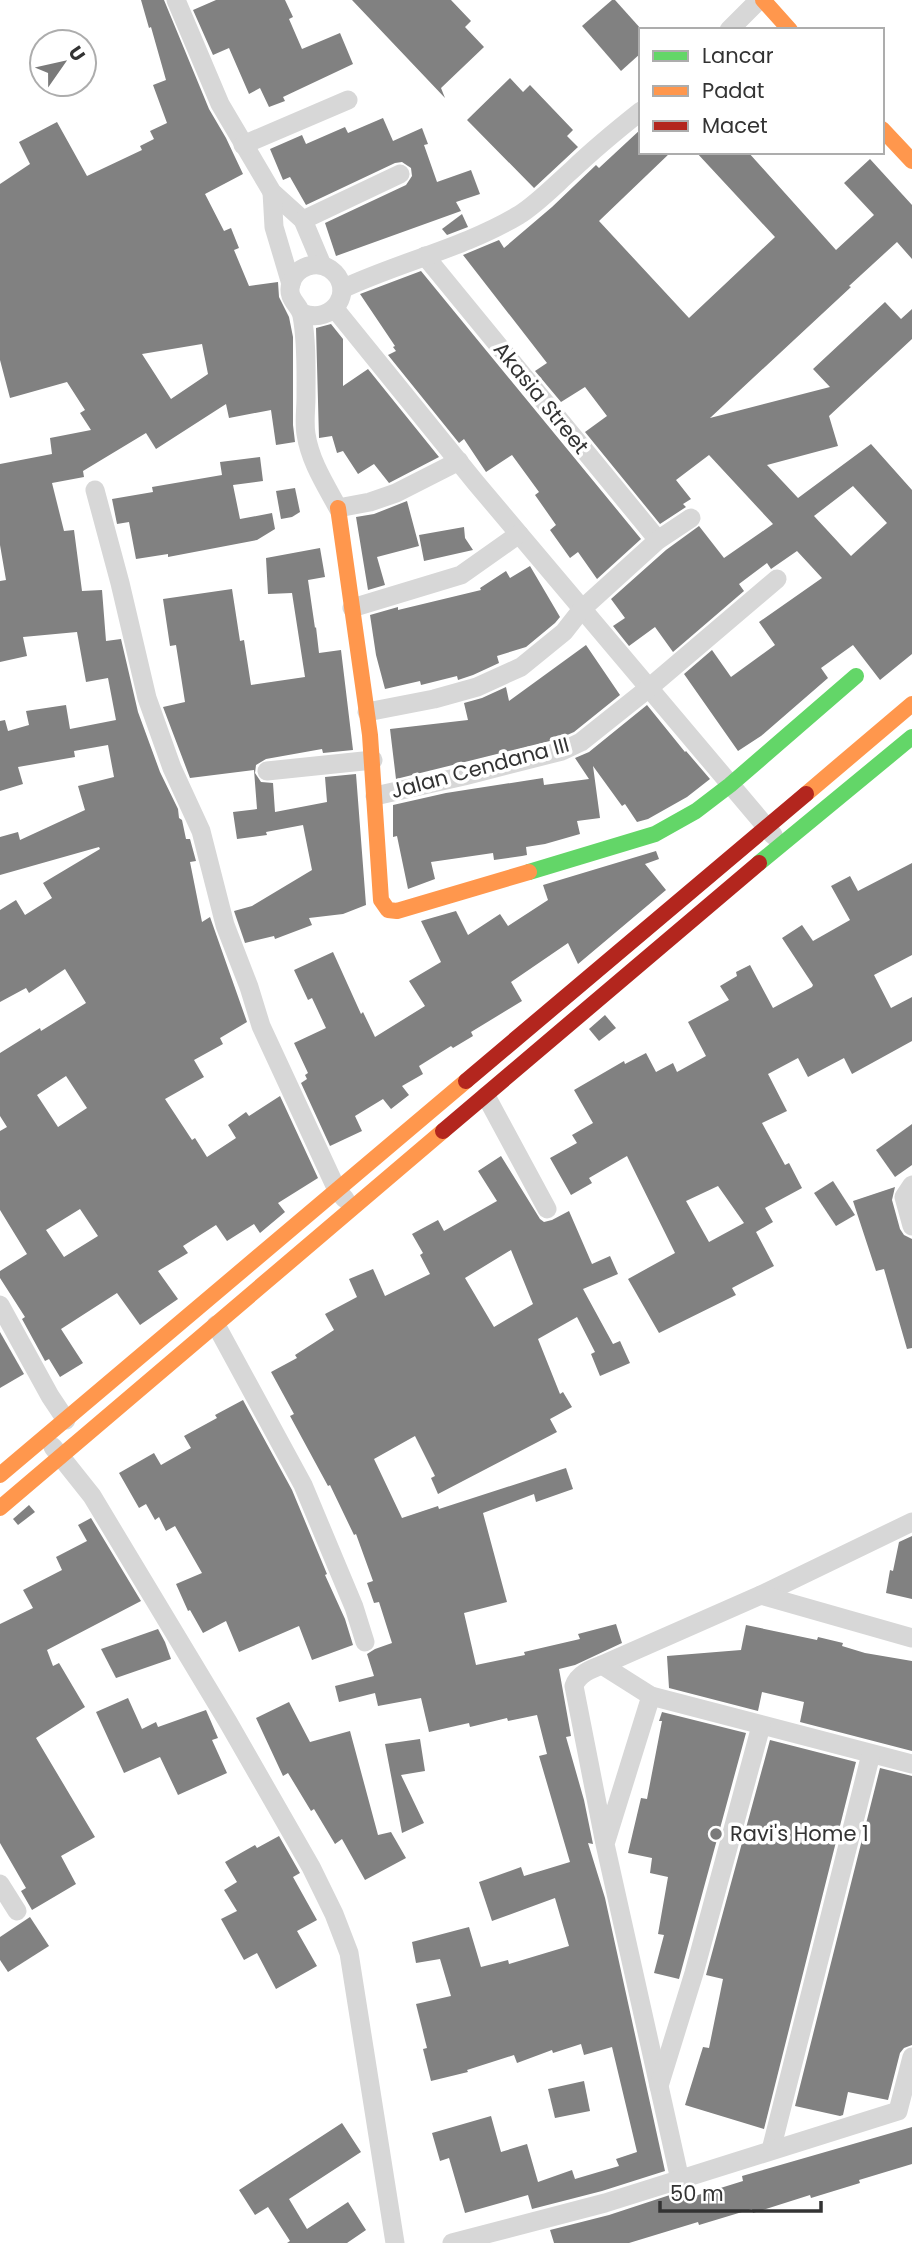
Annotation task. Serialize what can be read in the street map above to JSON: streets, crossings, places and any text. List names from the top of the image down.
{
  "streets": {
    "street": ["Akasia Street", "Jalan Cendana III"]
  },
  "places": ["Ravi's Home 1"],
  "legend": ["Lancar", "Padat", "Macet"],
  "scale_bar": "50 m",
  "north": "top right"
}
